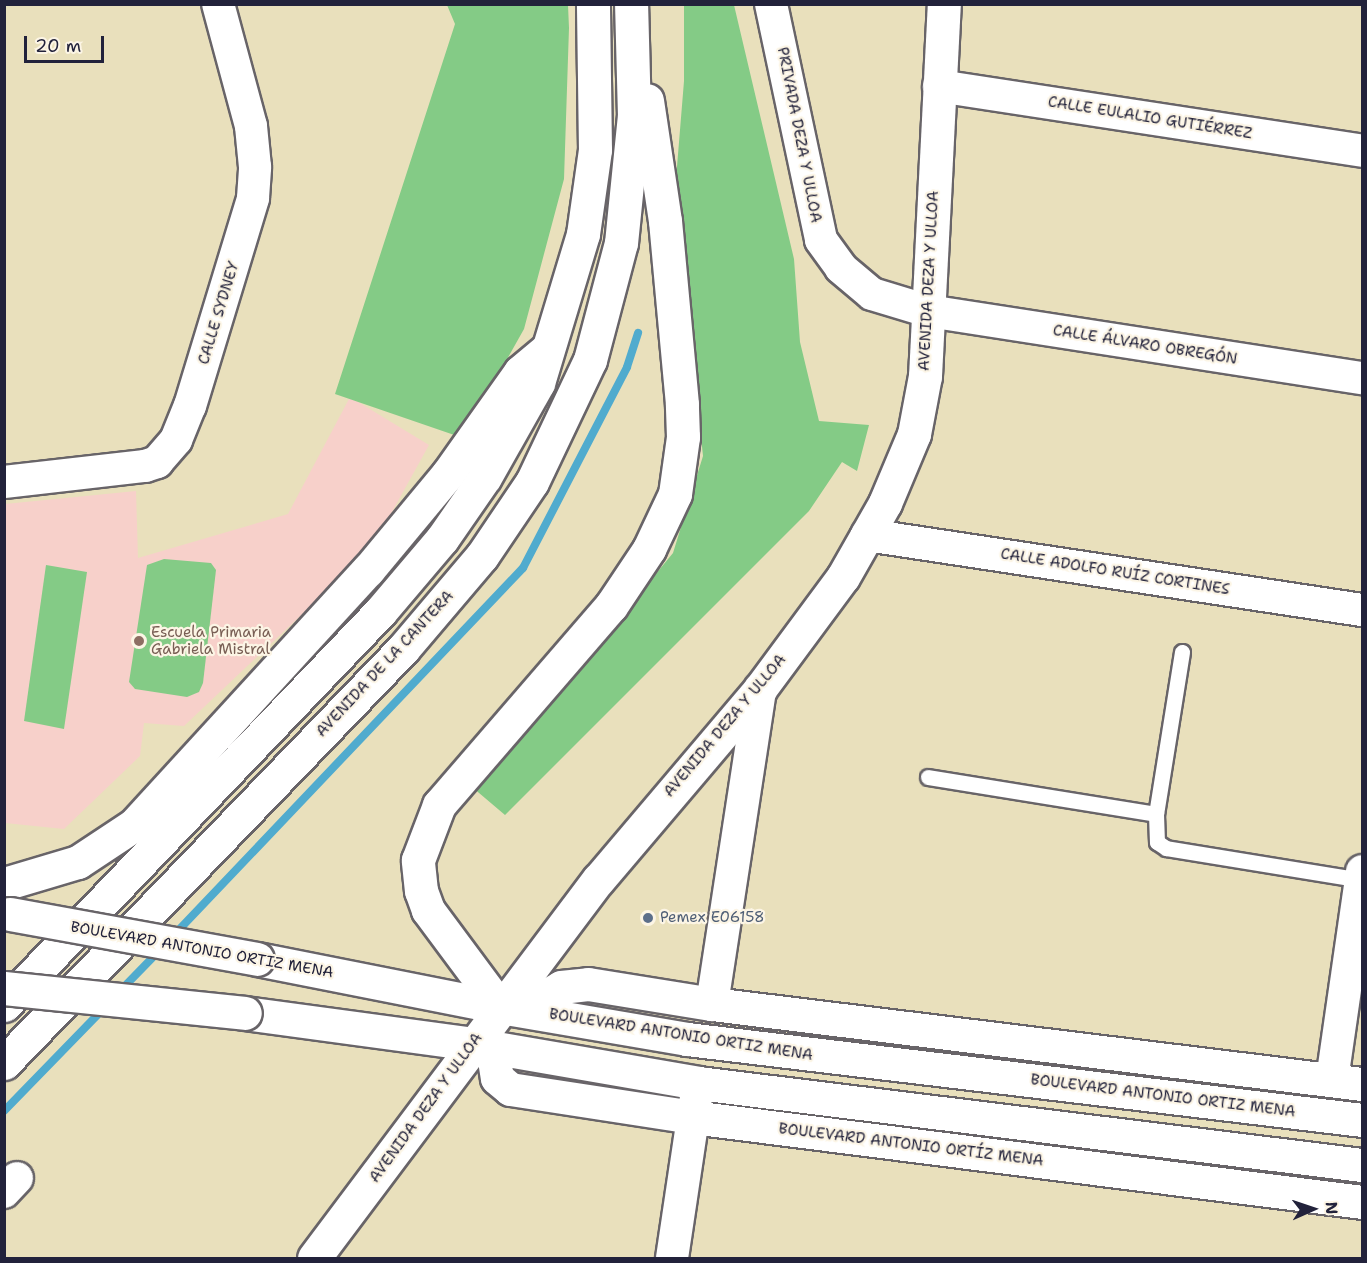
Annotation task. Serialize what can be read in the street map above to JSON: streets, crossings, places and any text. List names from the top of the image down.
{
  "streets": {
    "main road": [
      "AVENIDA DEZA Y ULLOA",
      "AVENIDA DE LA CANTERA",
      "BOULEVARD ANTONIO ORTIZ MENA",
      "BOULEVARD ANTONIO ORTÍZ MENA"
    ],
    "street": [
      "CALLE EULALIO GUTIÉRREZ",
      "PRIVADA DEZA Y ULLOA",
      "CALLE SYDNEY",
      "CALLE ÁLVARO OBREGÓN",
      "CALLE ADOLFO RUÍZ CORTINES"
    ]
  },
  "crossings": [
    ["CALLE EULALIO GUTIÉRREZ", "AVENIDA DEZA Y ULLOA"],
    ["PRIVADA DEZA Y ULLOA", "AVENIDA DEZA Y ULLOA"],
    ["PRIVADA DEZA Y ULLOA", "CALLE ÁLVARO OBREGÓN"],
    ["AVENIDA DEZA Y ULLOA", "CALLE ÁLVARO OBREGÓN"],
    ["AVENIDA DEZA Y ULLOA", "CALLE ADOLFO RUÍZ CORTINES"],
    ["AVENIDA DEZA Y ULLOA", "BOULEVARD ANTONIO ORTIZ MENA"],
    ["AVENIDA DEZA Y ULLOA", "BOULEVARD ANTONIO ORTÍZ MENA"]
  ],
  "places": ["Escuela Primaria Gabriela Mistral", "Pemex E06158"],
  "scale_bar": "20 m",
  "north": "right"
}
